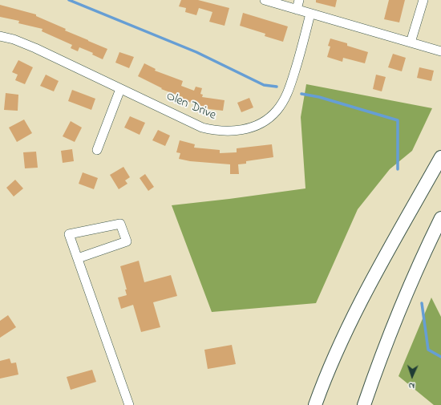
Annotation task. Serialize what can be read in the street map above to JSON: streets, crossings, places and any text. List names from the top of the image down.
{
  "streets": {
    "street": ["Olen Drive"]
  },
  "north": "bottom"
}
